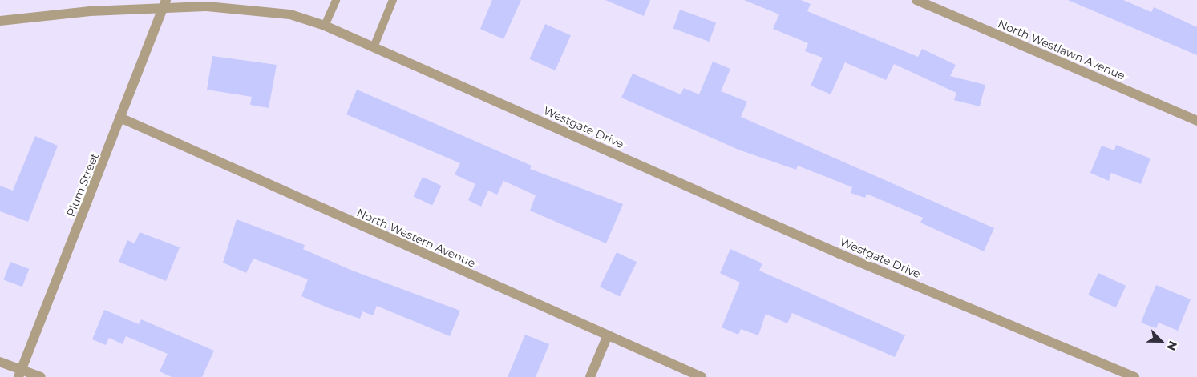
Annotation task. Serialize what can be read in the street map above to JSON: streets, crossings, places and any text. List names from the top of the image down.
{
  "streets": {
    "street": [
      "North Westlawn Avenue",
      "Westgate Drive",
      "Plum Street",
      "North Western Avenue"
    ]
  },
  "crossings": [
    ["Westgate Drive", "Plum Street"],
    ["Plum Street", "North Western Avenue"]
  ],
  "north": "bottom right"
}
